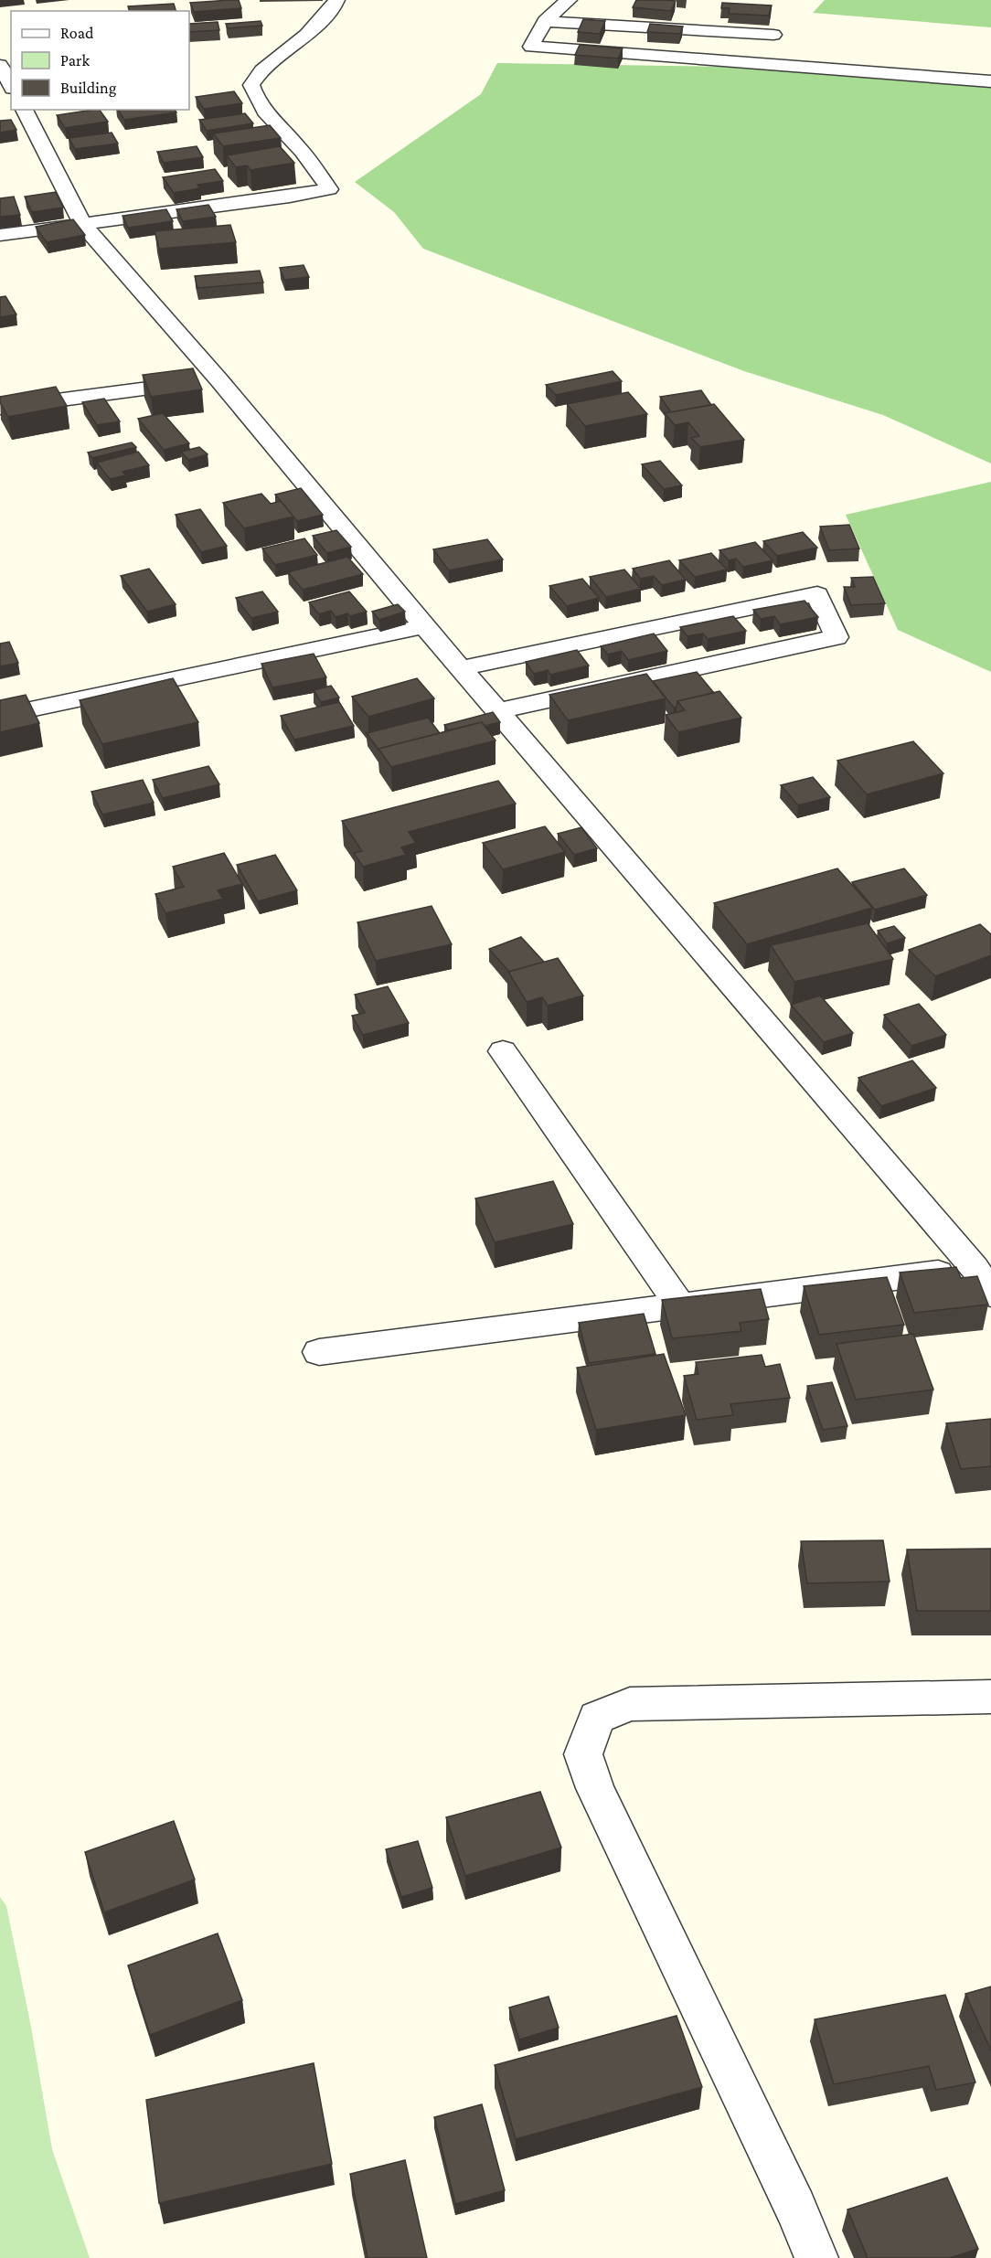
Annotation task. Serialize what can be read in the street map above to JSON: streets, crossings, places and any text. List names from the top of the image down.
{
  "legend": ["Road", "Park", "Building"]
}
